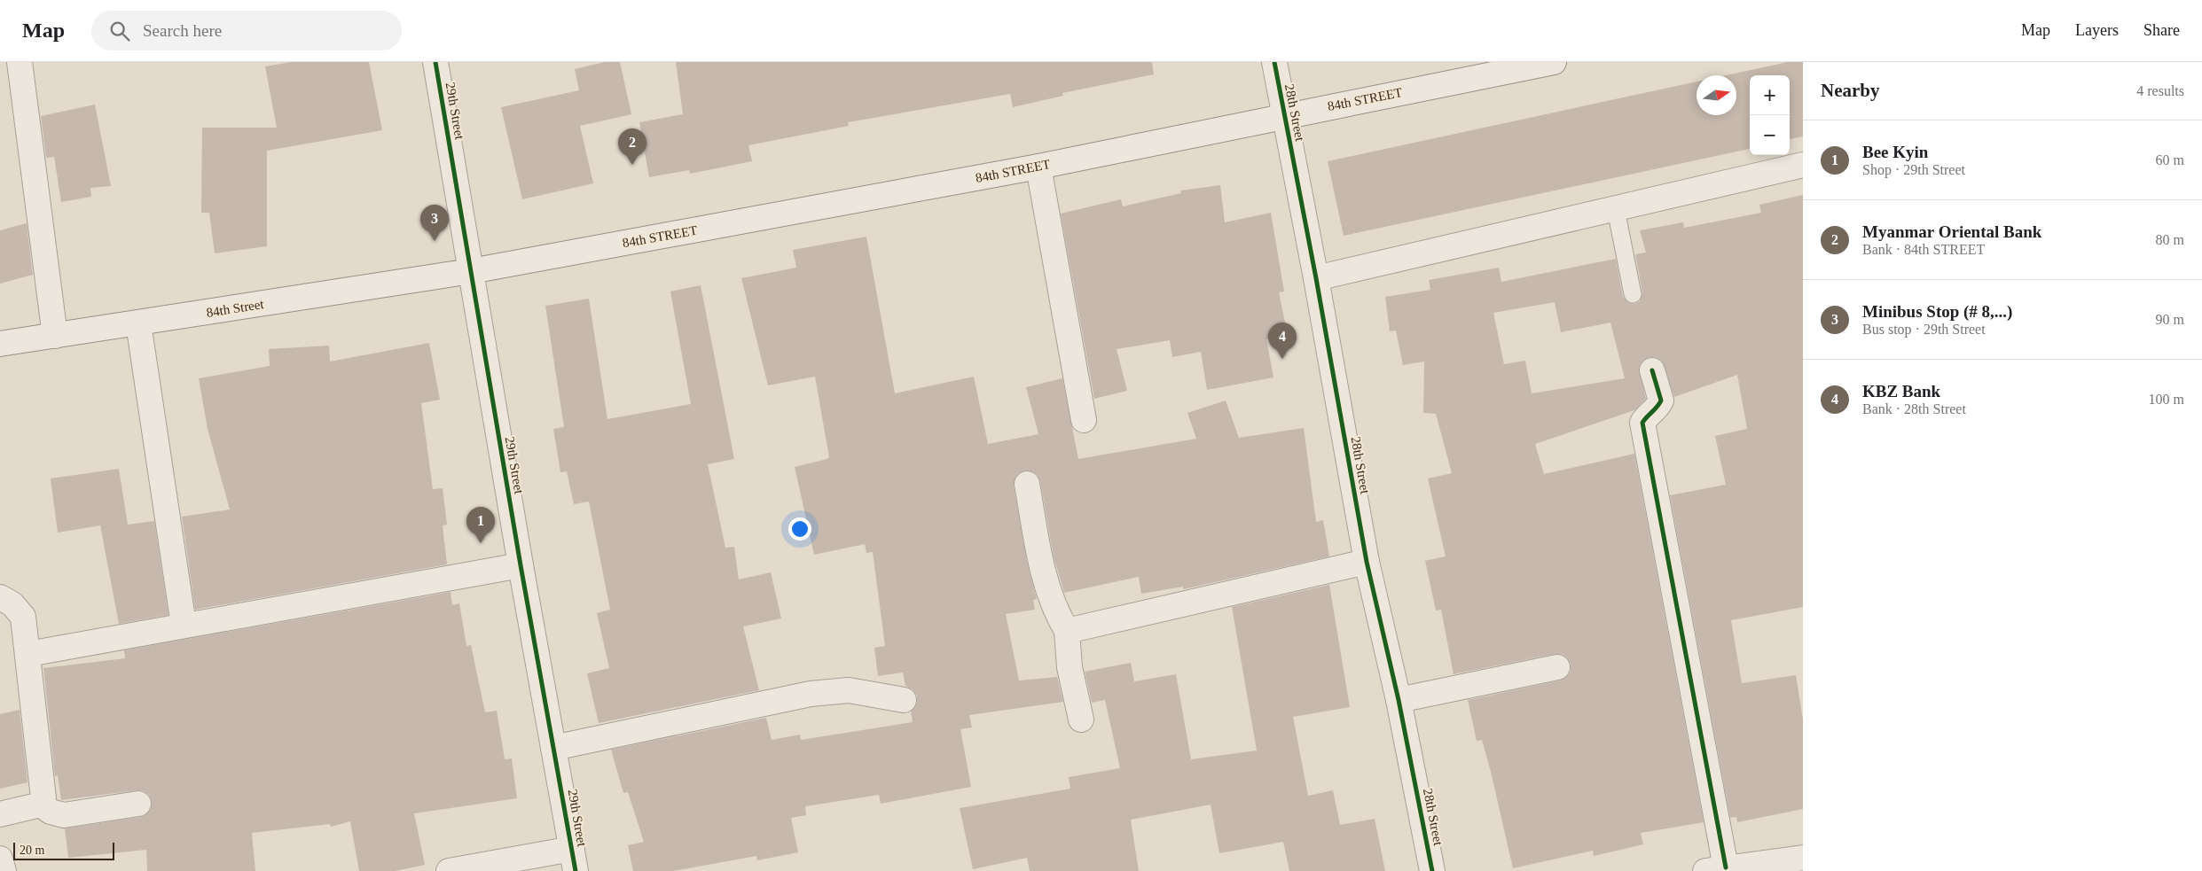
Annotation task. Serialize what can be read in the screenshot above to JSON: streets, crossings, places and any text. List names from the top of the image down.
{
  "streets": {
    "street": [
      "84th STREET",
      "29th Street",
      "28th Street",
      "84th Street"
    ]
  },
  "crossings": [
    ["84th STREET", "29th Street"],
    ["84th STREET", "28th Street"],
    ["84th STREET", "84th Street"],
    ["29th Street", "84th Street"]
  ],
  "scale_bar": "20 m",
  "north": "right",
  "page": {
    "header": "Map",
    "search": "Search here",
    "nav": ["Map", "Layers", "Share"],
    "heading": ["Nearby", "4 results"],
    "map_buttons": ["+", "−"],
    "list": [
      {
        "mark": "1",
        "name": "Bee Kyin",
        "note": "Shop · 29th Street",
        "value": "60 m"
      },
      {
        "mark": "2",
        "name": "Myanmar Oriental Bank",
        "note": "Bank · 84th STREET",
        "value": "80 m"
      },
      {
        "mark": "3",
        "name": "Minibus Stop (# 8,...)",
        "note": "Bus stop · 29th Street",
        "value": "90 m"
      },
      {
        "mark": "4",
        "name": "KBZ Bank",
        "note": "Bank · 28th Street",
        "value": "100 m"
      }
    ],
    "pins": [
      "2",
      "3",
      "4",
      "1"
    ],
    "scale": "20 m"
  }
}
